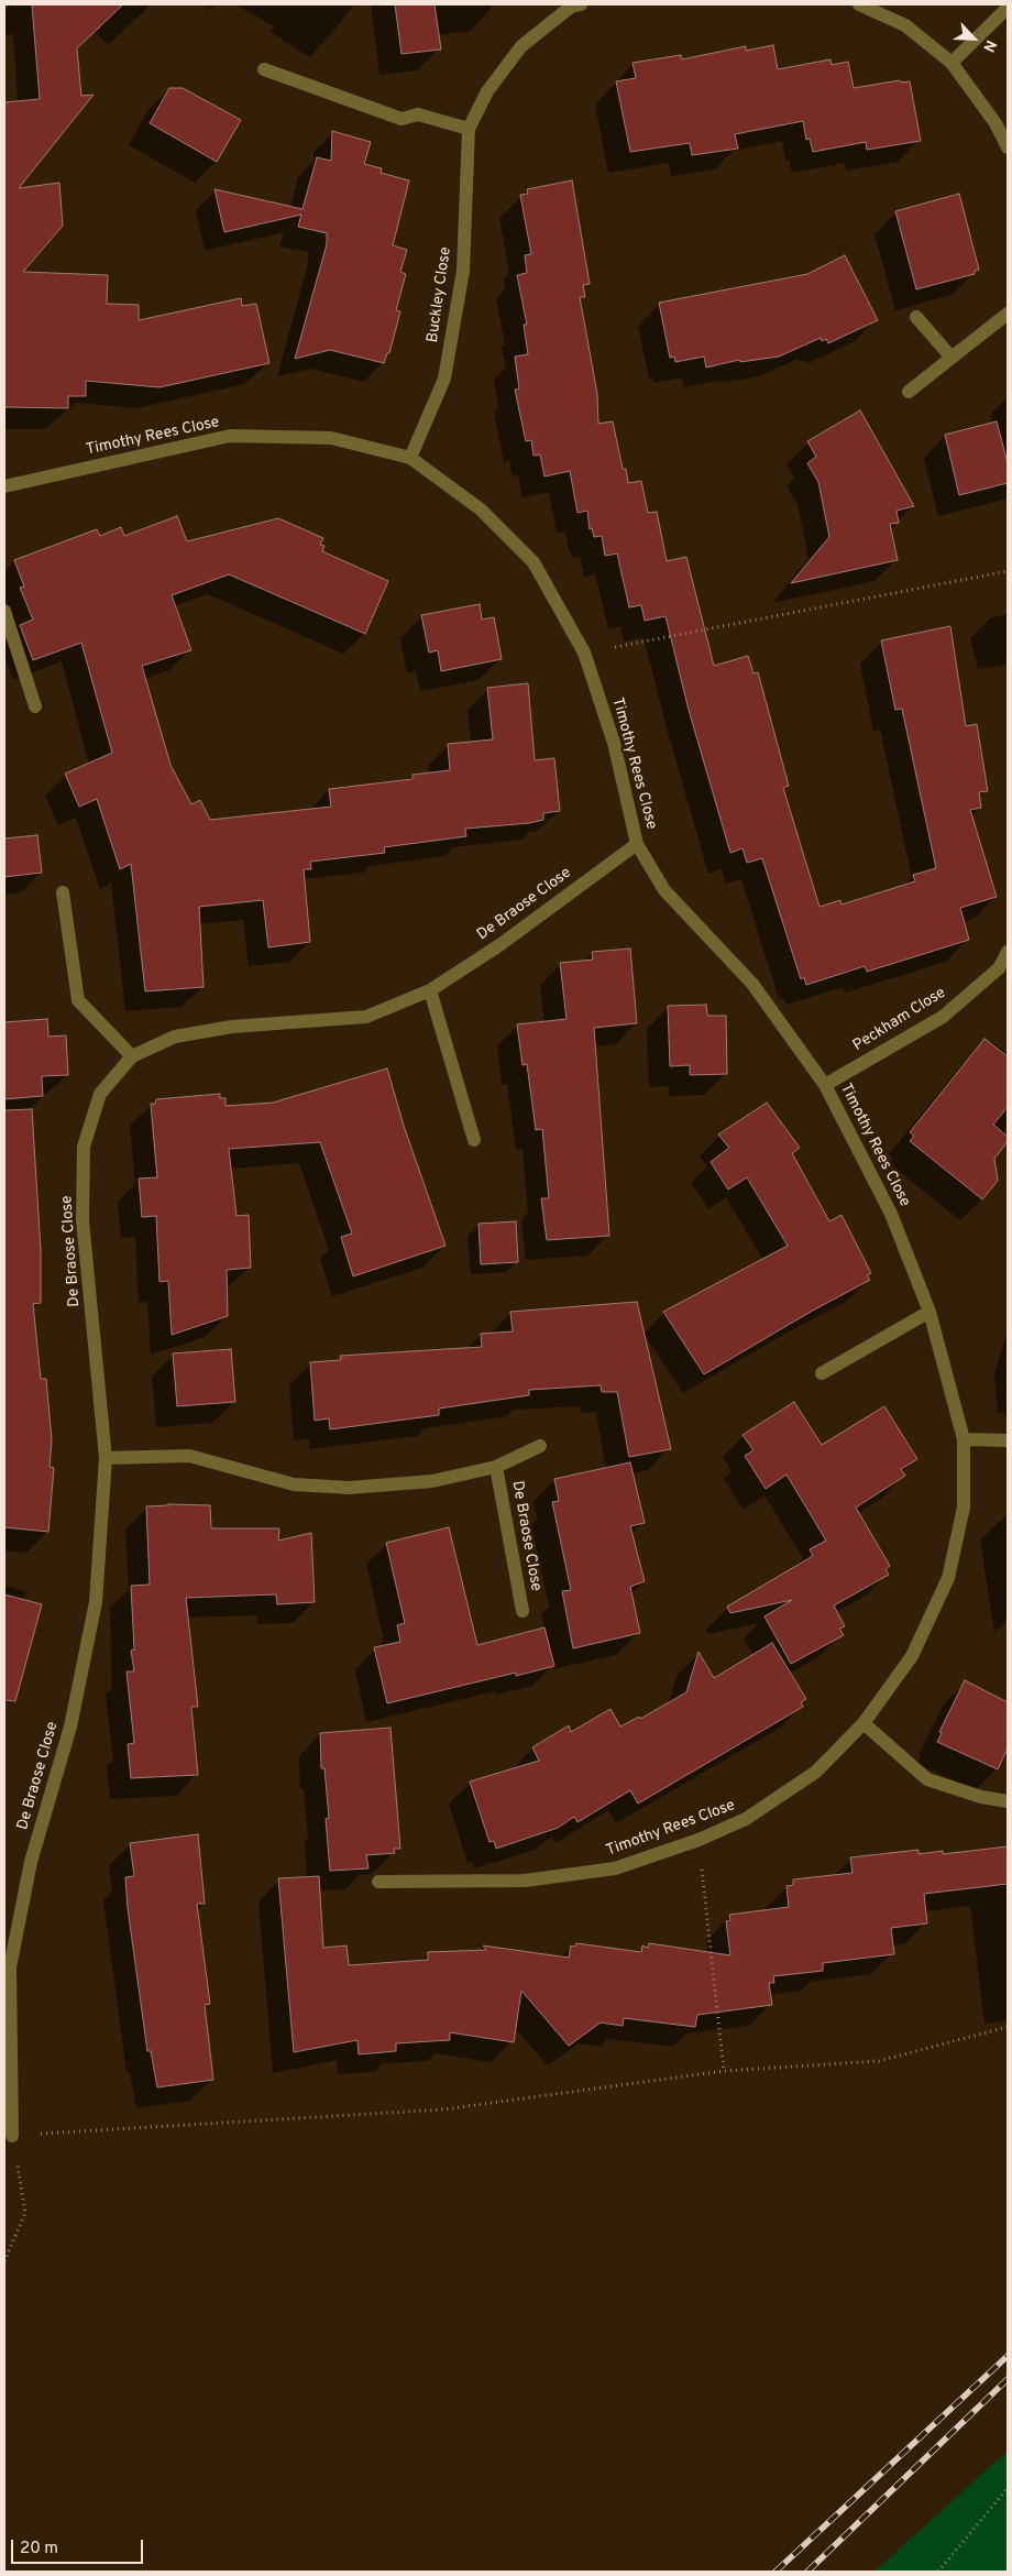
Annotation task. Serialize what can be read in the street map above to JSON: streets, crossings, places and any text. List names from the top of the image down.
{
  "streets": {
    "street": [
      "Buckley Close",
      "Timothy Rees Close",
      "De Braose Close",
      "Peckham Close"
    ]
  },
  "crossings": [
    ["Buckley Close", "Timothy Rees Close"],
    ["Timothy Rees Close", "De Braose Close"],
    ["Timothy Rees Close", "Peckham Close"]
  ],
  "scale_bar": "20 m",
  "north": "bottom right"
}
